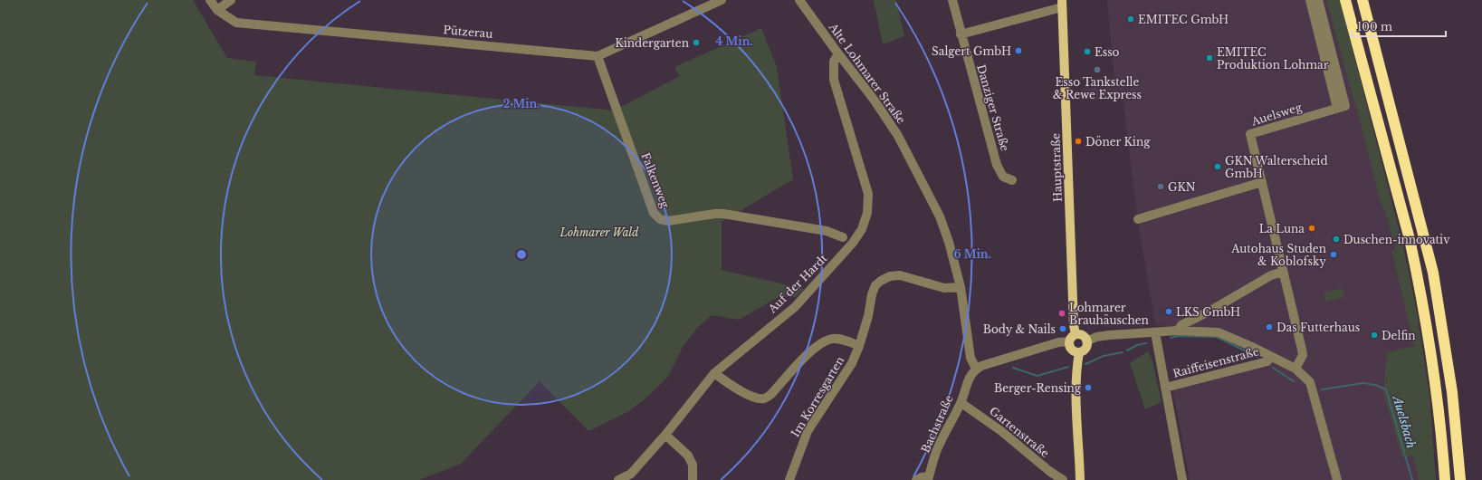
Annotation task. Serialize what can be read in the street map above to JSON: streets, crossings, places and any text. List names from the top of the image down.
{
  "streets": {
    "main road": ["Hauptstraße"],
    "street": [
      "Pützerau",
      "Alte Lohmarer Straße",
      "Danziger Straße",
      "Auelsweg",
      "Falkenweg",
      "Auf der Hardt",
      "Raiffeisenstraße",
      "Im Korresgarten",
      "Bachstraße",
      "Gartenstraße"
    ]
  },
  "crossings": [
    ["Pützerau", "Falkenweg"],
    ["Alte Lohmarer Straße", "Auf der Hardt"],
    ["Alte Lohmarer Straße", "Im Korresgarten"],
    ["Alte Lohmarer Straße", "Bachstraße"],
    ["Auf der Hardt", "Im Korresgarten"],
    ["Bachstraße", "Gartenstraße"]
  ],
  "water": ["Auelsbach"],
  "parks": ["Lohmarer Wald"],
  "places": [
    "EMITEC GmbH",
    "Kindergarten",
    "Salgert GmbH",
    "Esso",
    "EMITEC Produktion Lohmar",
    "Esso Tankstelle & Rewe Express",
    "Döner King",
    "GKN Walterscheid GmbH",
    "GKN",
    "La Luna",
    "Duschen-innovativ",
    "Autohaus Studen & Koblofsky",
    "LKS GmbH",
    "Lohmarer Brauhäuschen",
    "Das Futterhaus",
    "Body & Nails",
    "Delfin",
    "Berger-Rensing"
  ],
  "scale_bar": "100 m",
  "rings": ["4 Min.", "2 Min.", "6 Min."]
}
